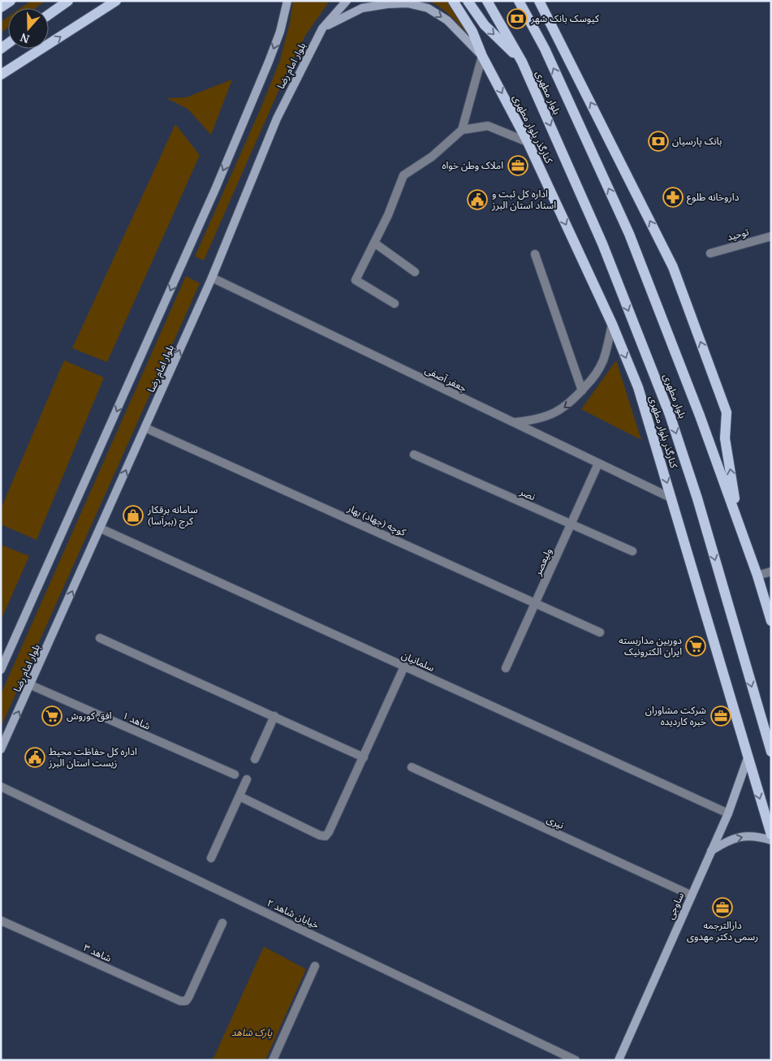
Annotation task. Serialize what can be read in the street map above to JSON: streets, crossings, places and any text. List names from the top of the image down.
{
  "streets": {
    "main road": [
      "بلوار امام رضا",
      "بلوار مطهری",
      "کنارگذر بلوار مطهری",
      "ساوجی"
    ],
    "street": [
      "توحید",
      "جعفر آصفی",
      "نصر",
      "کوچه (جهاد) بهار",
      "ولیعصر",
      "سلمانیان",
      "شاهد ۱",
      "نیری",
      "خیابان شاهد ۲",
      "شاهد ۳"
    ]
  },
  "crossings": [
    ["بلوار امام رضا", "جعفر آصفی"],
    ["بلوار امام رضا", "کوچه (جهاد) بهار"],
    ["بلوار امام رضا", "سلمانیان"],
    ["بلوار امام رضا", "شاهد ۱"],
    ["کنارگذر بلوار مطهری", "جعفر آصفی"],
    ["کنارگذر بلوار مطهری", "ساوجی"],
    ["جعفر آصفی", "ولیعصر"],
    ["نصر", "ولیعصر"],
    ["کوچه (جهاد) بهار", "ولیعصر"],
    ["سلمانیان", "ساوجی"],
    ["نیری", "ساوجی"]
  ],
  "parks": ["پارک شاهد"],
  "places": {
    "bank": ["کیوسک بانک شهر", "بانک پارسیان"],
    "office": ["املاک وطن خواه", "شرکت مشاوران خبره کاردیده", "دارالترجمه رسمی دکتر مهدوی"],
    "pharmacy": ["داروخانه طلوع"],
    "public building": ["اداره کل ثبت و اسناد استان البرز", "اداره کل حفاظت محیط زیست استان البرز"],
    "shop": ["سامانه برقکار کرج (ببرآسا)"],
    "supermarket": ["دوربین مداربسته ایران الکترونیک", "افق کوروش"]
  },
  "north": "bottom"
}
